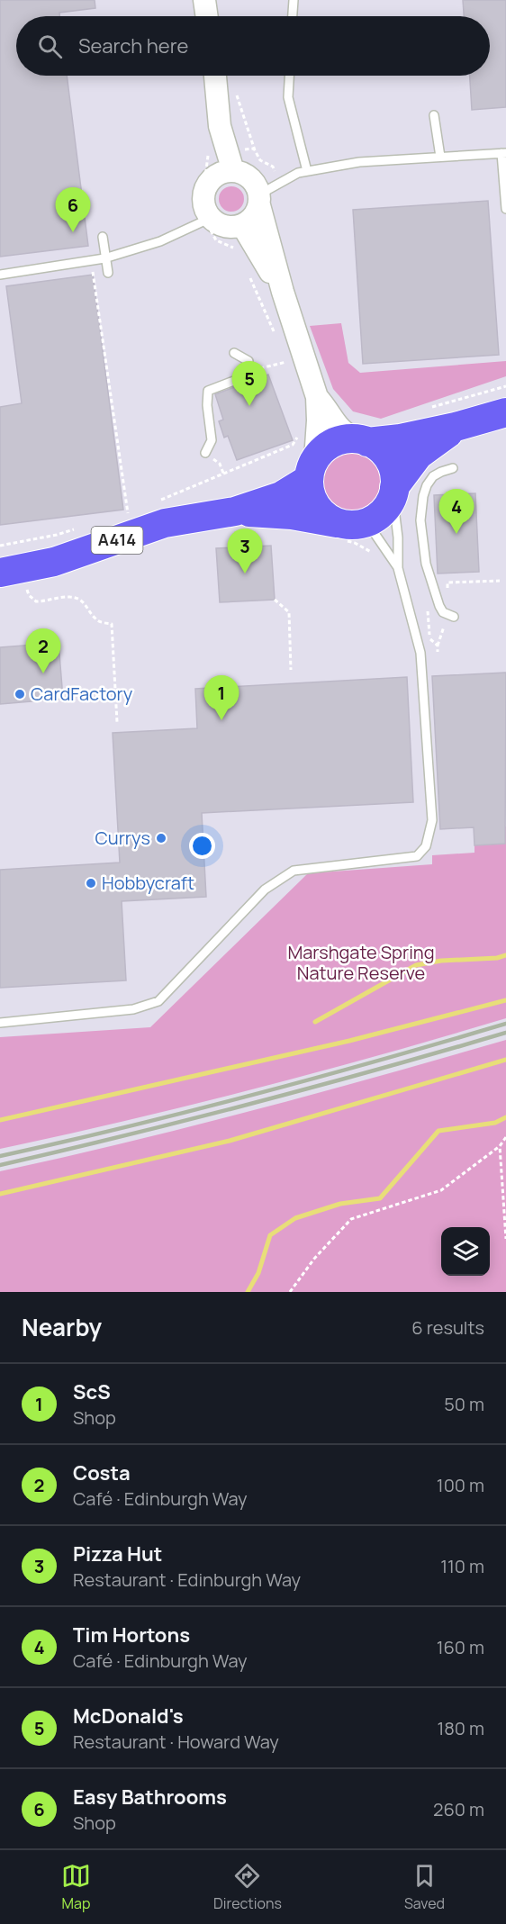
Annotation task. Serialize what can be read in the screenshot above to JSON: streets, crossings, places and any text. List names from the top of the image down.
{
  "streets": {
    "highway": ["A414"]
  },
  "parks": ["Marshgate Spring Nature Reserve"],
  "places": ["CardFactory", "Currys", "Hobbycraft"],
  "page": {
    "search": "Search here",
    "pins": [
      "6",
      "5",
      "4",
      "3",
      "2",
      "1"
    ],
    "heading": ["Nearby", "6 results"],
    "list": [
      {
        "mark": "1",
        "name": "ScS",
        "note": "Shop",
        "value": "50 m"
      },
      {
        "mark": "2",
        "name": "Costa",
        "note": "Café · Edinburgh Way",
        "value": "100 m"
      },
      {
        "mark": "3",
        "name": "Pizza Hut",
        "note": "Restaurant · Edinburgh Way",
        "value": "110 m"
      },
      {
        "mark": "4",
        "name": "Tim Hortons",
        "note": "Café · Edinburgh Way",
        "value": "160 m"
      },
      {
        "mark": "5",
        "name": "McDonald's",
        "note": "Restaurant · Howard Way",
        "value": "180 m"
      },
      {
        "mark": "6",
        "name": "Easy Bathrooms",
        "note": "Shop",
        "value": "260 m"
      }
    ],
    "nav": ["Map", "Directions", "Saved"]
  }
}
